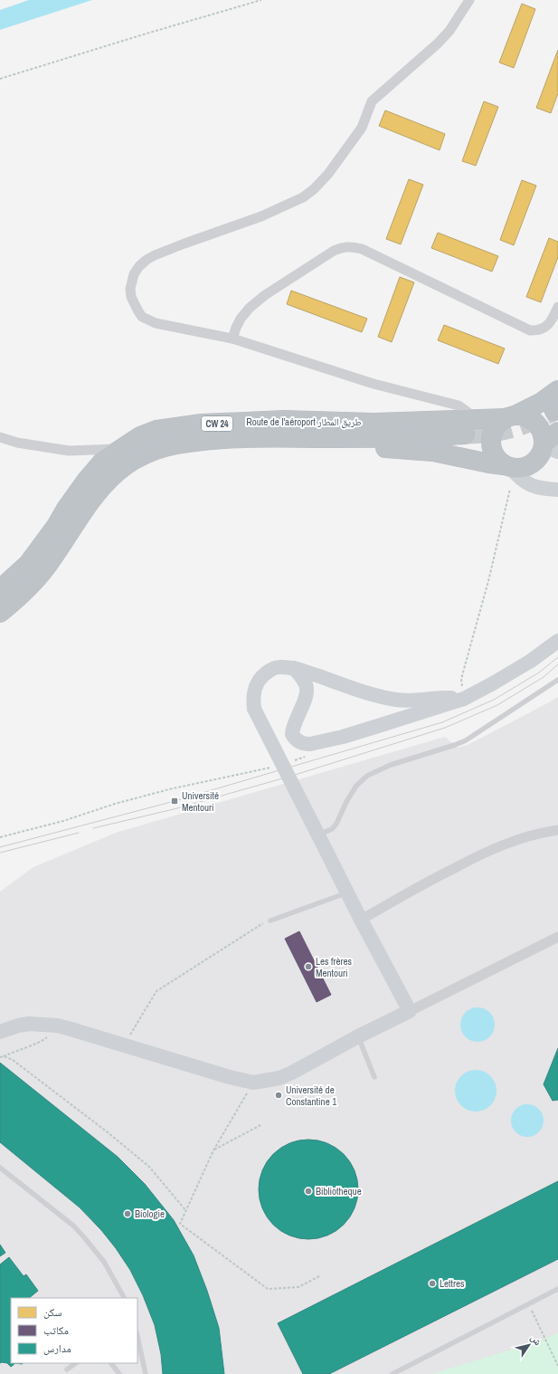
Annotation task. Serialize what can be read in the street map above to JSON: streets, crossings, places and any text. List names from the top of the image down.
{
  "streets": {
    "highway": ["Route de l'aéroport طريق المطار", "CW 24"]
  },
  "crossings": [
    ["Route de l'aéroport طريق المطار", "CW 24"]
  ],
  "places": {
    "transit": ["Université Mentouri"],
    "other": [
      "Les frères Mentouri",
      "Université de Constantine 1",
      "Bibliotheque",
      "Biologie",
      "Lettres"
    ]
  },
  "legend": ["سكن", "مكاتب", "مدارس"],
  "north": "top right"
}
